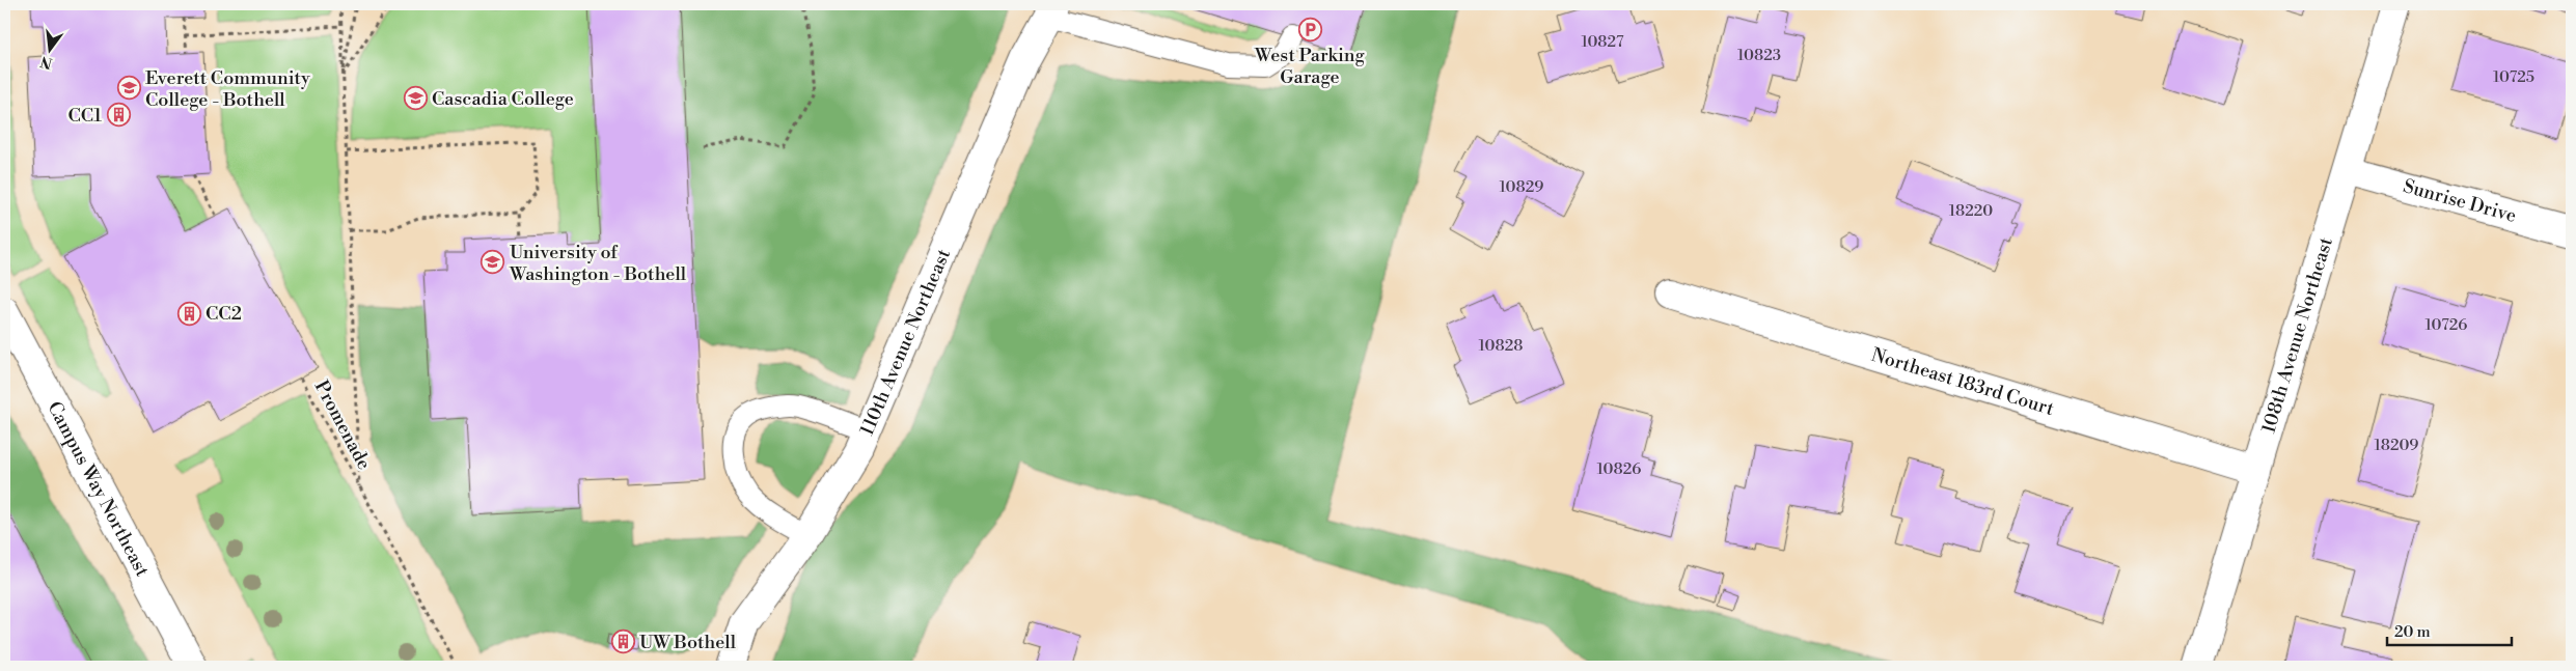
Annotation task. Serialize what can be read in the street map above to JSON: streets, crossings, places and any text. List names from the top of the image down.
{
  "streets": {
    "street": [
      "Sunrise Drive",
      "108th Avenue Northeast",
      "110th Avenue Northeast",
      "Northeast 183rd Court",
      "Campus Way Northeast"
    ],
    "path": ["Promenade"]
  },
  "crossings": [
    ["Sunrise Drive", "108th Avenue Northeast"],
    ["108th Avenue Northeast", "Northeast 183rd Court"]
  ],
  "places": {
    "parking": ["West Parking Garage"],
    "school or university": ["Everett Community College - Bothell", "Cascadia College", "University of Washington - Bothell"],
    "building": ["CC1", "CC2", "UW Bothell"]
  },
  "house_numbers": [
    "10827",
    "10823",
    "10725",
    "10829",
    "18220",
    "10726",
    "10828",
    "18209",
    "10826"
  ],
  "scale_bar": "20 m",
  "north": "bottom"
}
